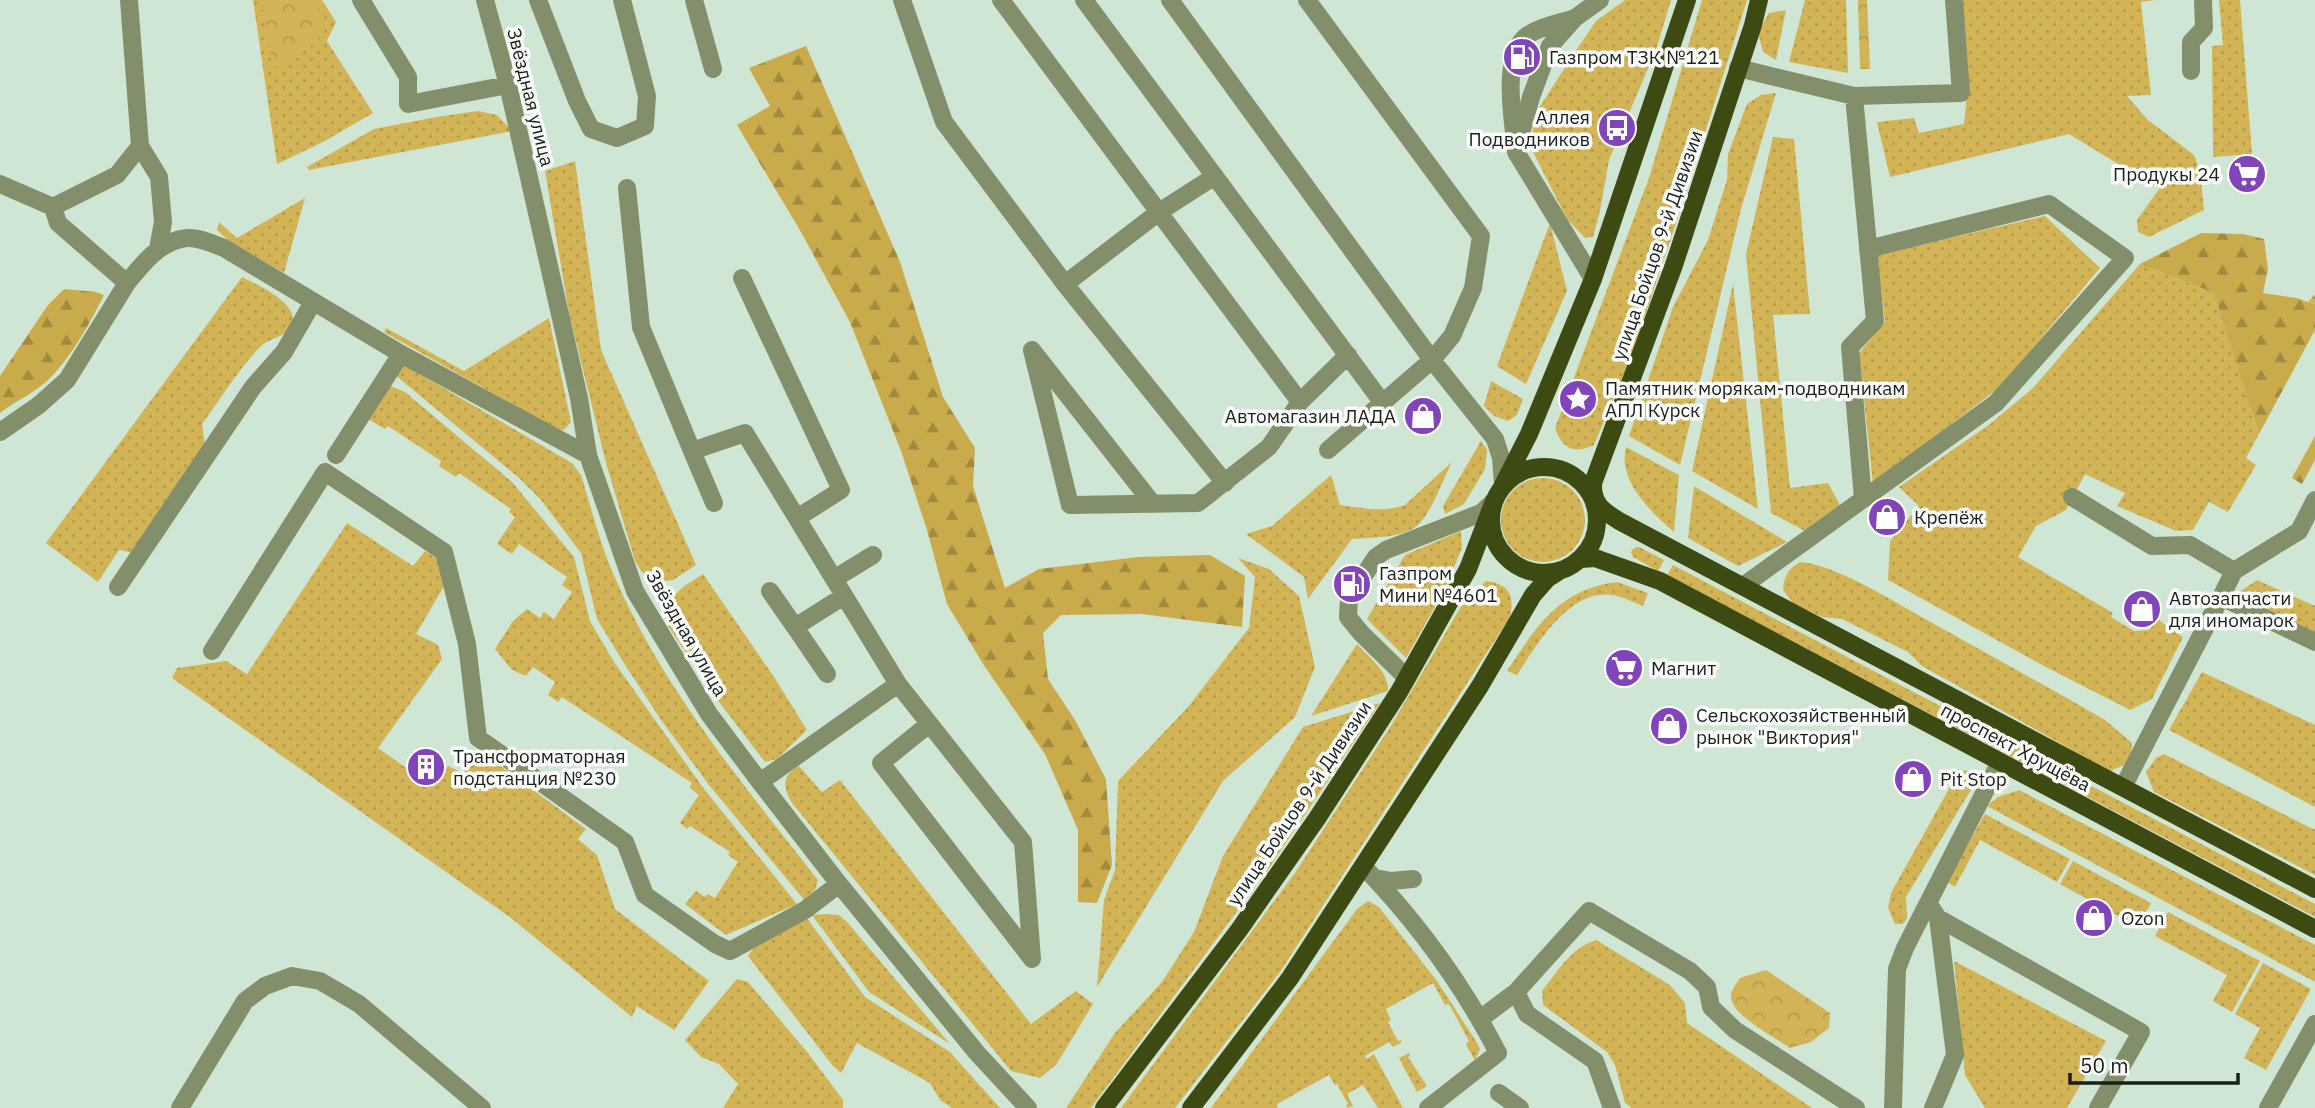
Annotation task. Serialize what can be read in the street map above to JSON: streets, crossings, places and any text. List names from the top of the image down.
{
  "streets": {
    "main road": ["улица Бойцов 9-й Дивизии", "проспект Хрущёва"],
    "street": ["Звёздная улица"]
  },
  "crossings": [
    ["улица Бойцов 9-й Дивизии", "проспект Хрущёва"]
  ],
  "places": {
    "fuel station": ["Газпром ТЗК №121", "Газпром Мини №4601"],
    "bus stop": ["Аллея Подводников"],
    "supermarket": ["Продукы 24", "Магнит"],
    "place": ["Памятник морякам-подводникам АПЛ Курск"],
    "shop": [
      "Автомагазин ЛАДА",
      "Крепёж",
      "Автозапчасти для иномарок",
      "Сельскохозяйственный рынок \"Виктория\"",
      "Pit Stop",
      "Ozon"
    ],
    "building": ["Трансформаторная подстанция №230"]
  },
  "scale_bar": "50 m"
}
